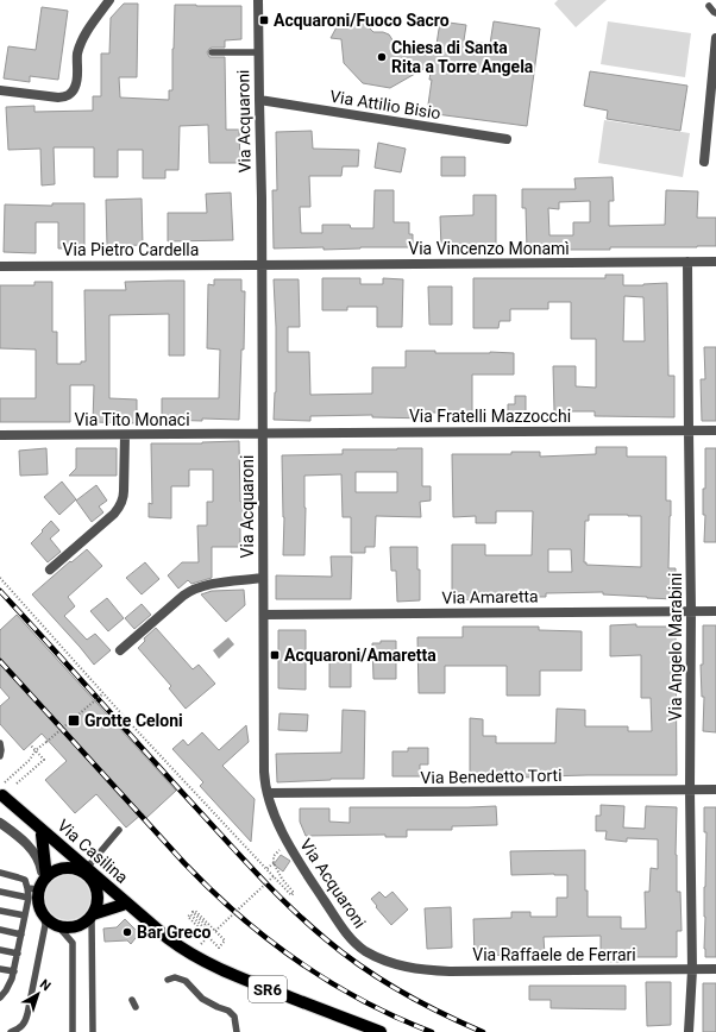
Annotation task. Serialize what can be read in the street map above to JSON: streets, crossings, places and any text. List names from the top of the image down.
{
  "streets": {
    "main road": ["Via Casilina", "SR6"],
    "street": [
      "Via Attilio Bisio",
      "Via Acquaroni",
      "Via Vincenzo Monamì",
      "Via Pietro Cardella",
      "Via Fratelli Mazzocchi",
      "Via Tito Monaci",
      "Via Amaretta",
      "Via Angelo Marabini",
      "Via Benedetto Torti",
      "Via Raffaele de Ferrari"
    ]
  },
  "crossings": [
    ["Via Attilio Bisio", "Via Acquaroni"],
    ["Via Acquaroni", "Via Vincenzo Monamì"],
    ["Via Acquaroni", "Via Pietro Cardella"],
    ["Via Acquaroni", "Via Fratelli Mazzocchi"],
    ["Via Acquaroni", "Via Tito Monaci"],
    ["Via Acquaroni", "Via Amaretta"],
    ["Via Acquaroni", "Via Benedetto Torti"],
    ["Via Acquaroni", "Via Raffaele de Ferrari"],
    ["Via Vincenzo Monamì", "Via Pietro Cardella"],
    ["Via Vincenzo Monamì", "Via Angelo Marabini"],
    ["Via Fratelli Mazzocchi", "Via Tito Monaci"],
    ["Via Fratelli Mazzocchi", "Via Angelo Marabini"],
    ["Via Amaretta", "Via Angelo Marabini"],
    ["Via Angelo Marabini", "Via Benedetto Torti"],
    ["Via Angelo Marabini", "Via Raffaele de Ferrari"]
  ],
  "places": {
    "transit": ["Acquaroni/Fuoco Sacro", "Acquaroni/Amaretta", "Grotte Celoni"],
    "other": ["Chiesa di Santa Rita a Torre Angela", "Bar Greco"]
  },
  "north": "top right"
}
